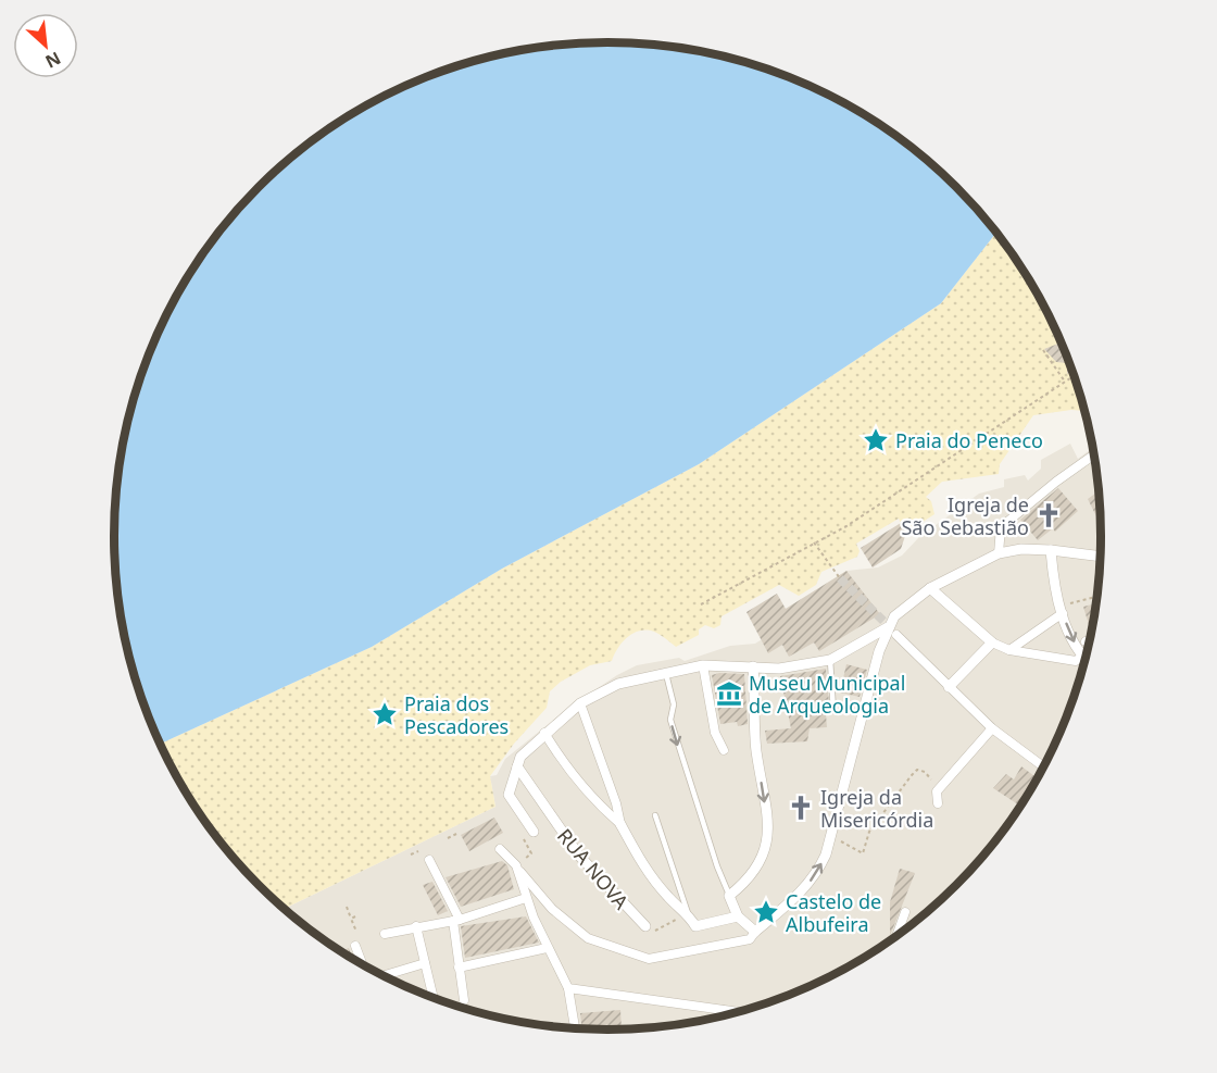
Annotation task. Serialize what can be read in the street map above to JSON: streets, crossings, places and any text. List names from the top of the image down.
{
  "streets": {
    "street": ["RUA NOVA"]
  },
  "places": {
    "place": ["Praia do Peneco", "Praia dos Pescadores", "Castelo de Albufeira"],
    "church": ["Igreja de São Sebastião", "Igreja da Misericórdia"],
    "museum": ["Museu Municipal de Arqueologia"]
  },
  "north": "bottom right"
}
